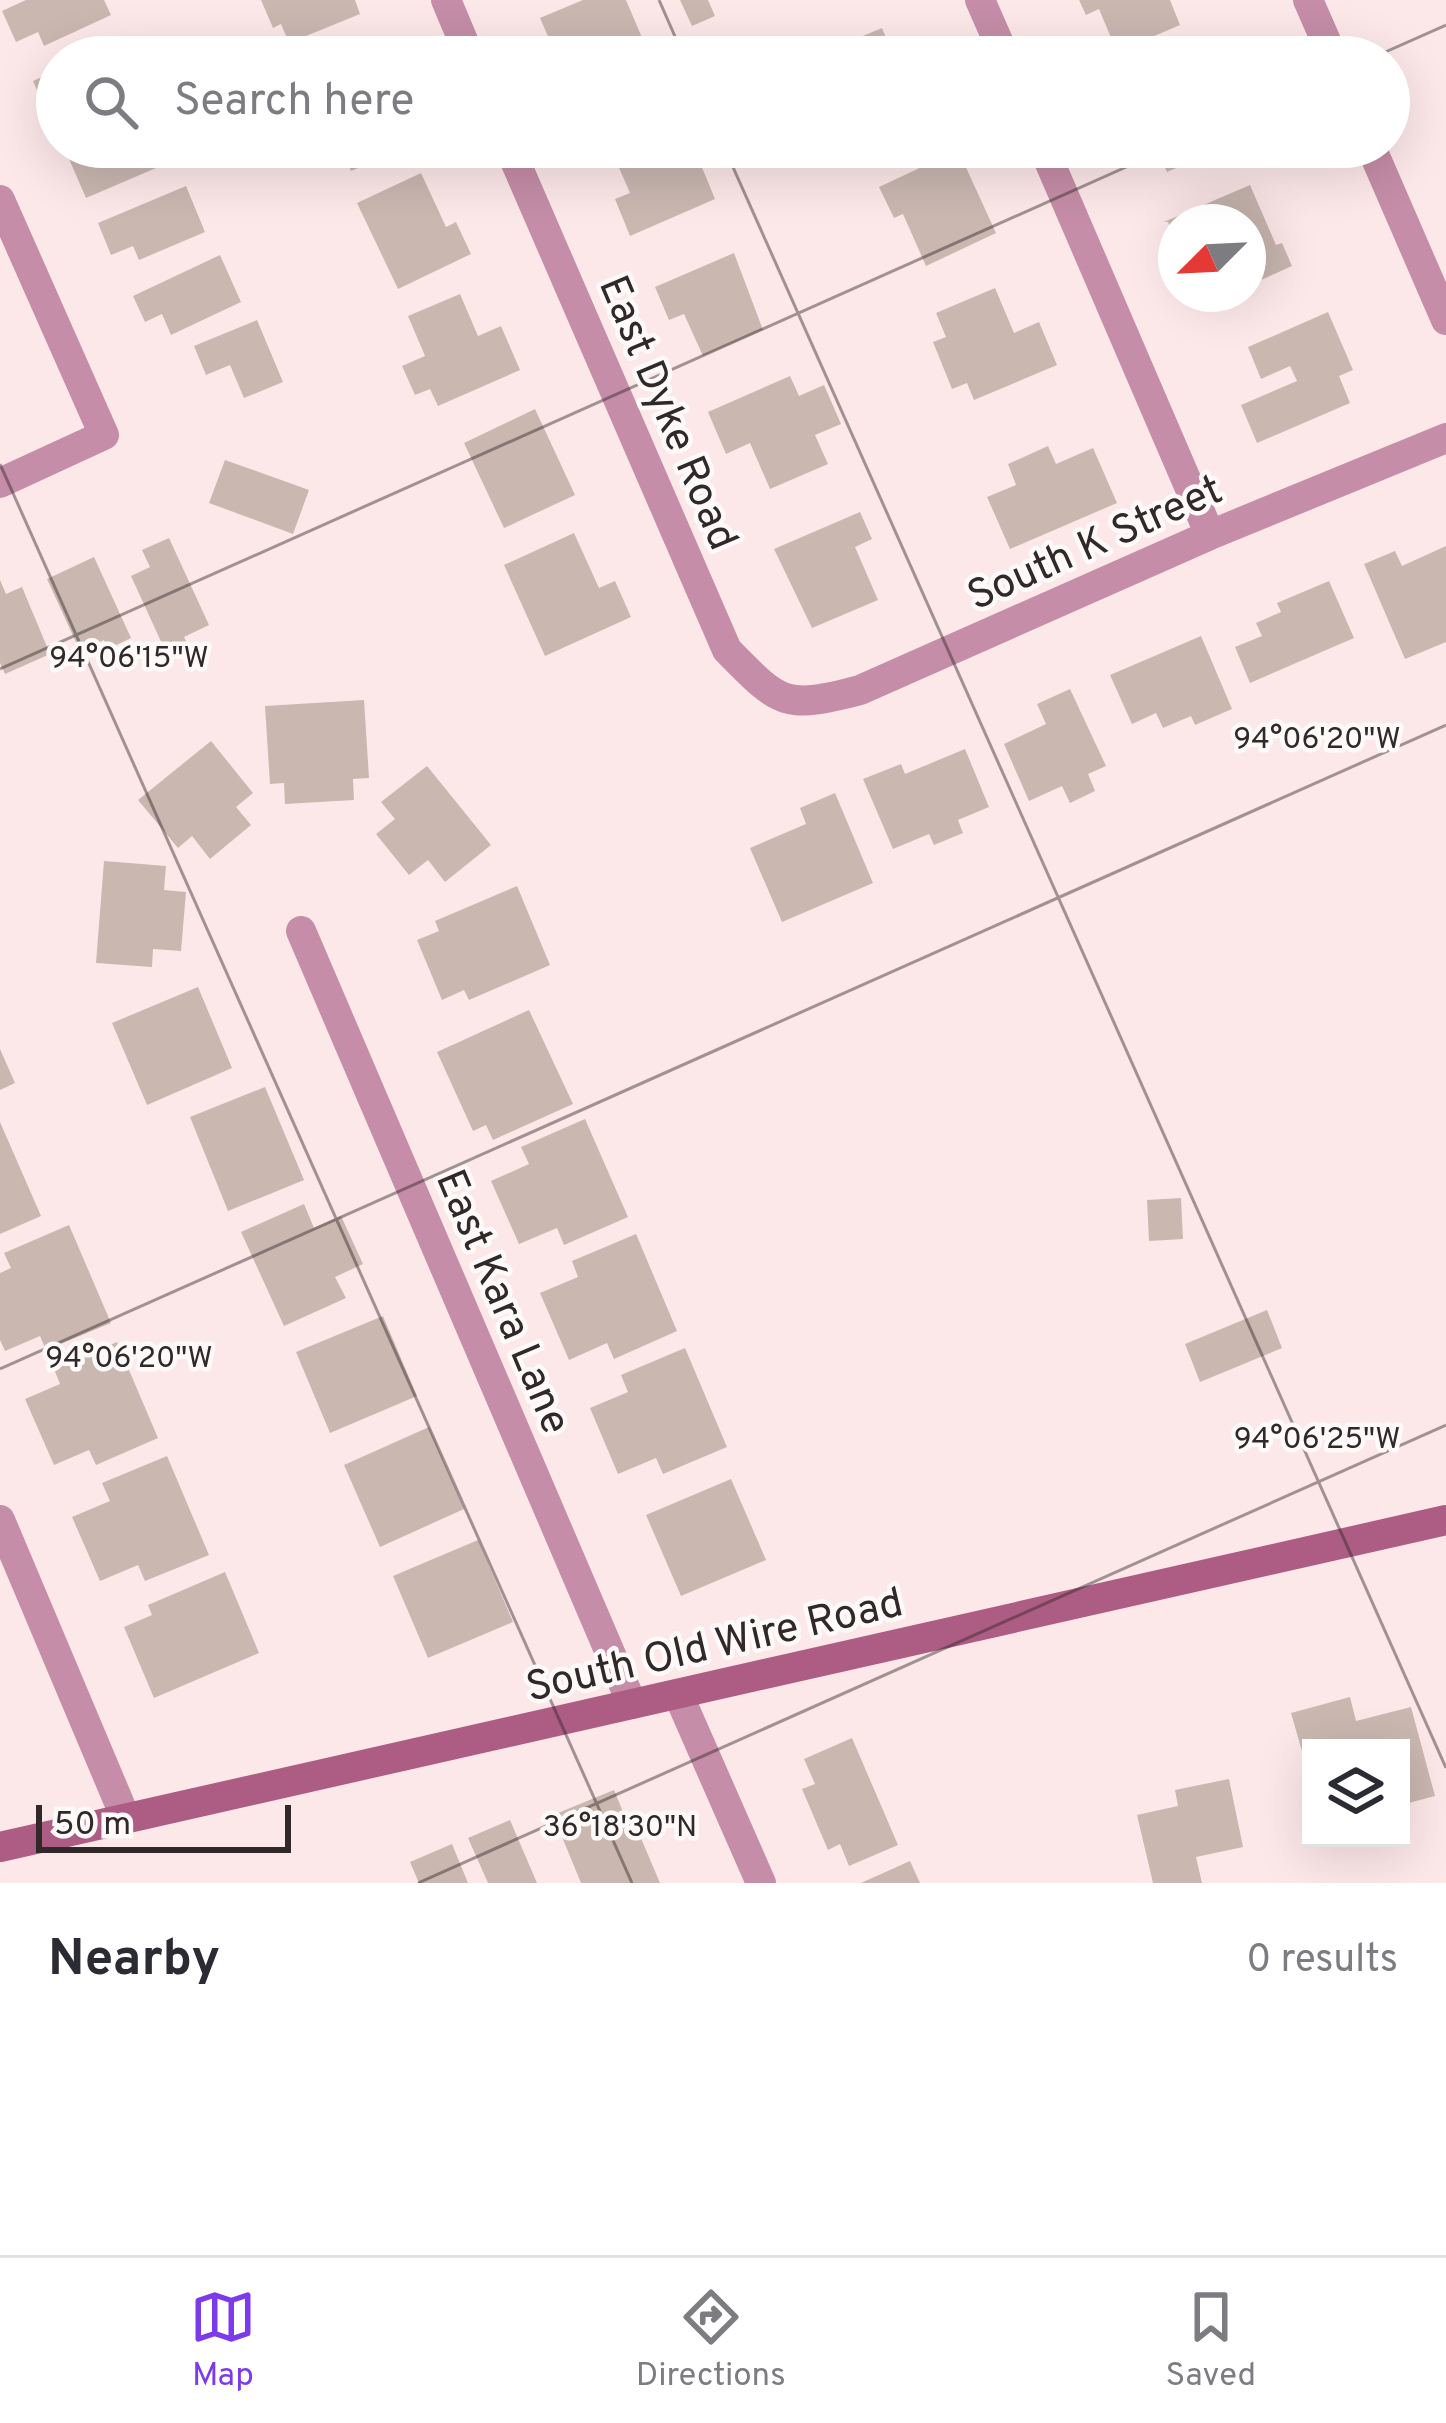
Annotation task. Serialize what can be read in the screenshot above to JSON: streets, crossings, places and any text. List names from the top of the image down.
{
  "streets": {
    "street": [
      "East Dyke Road",
      "South K Street",
      "East Kara Lane",
      "South Old Wire Road"
    ]
  },
  "crossings": [
    ["East Dyke Road", "South K Street"],
    ["East Kara Lane", "South Old Wire Road"]
  ],
  "scale_bar": "50 m",
  "north": "bottom left",
  "page": {
    "search": "Search here",
    "scale": "50 m",
    "heading": ["Nearby", "0 results"],
    "nav": ["Map", "Directions", "Saved"]
  },
  "coordinates": [
    "94°06'15\"W",
    "94°06'20\"W",
    "94°06'25\"W",
    "36°18'30\"N"
  ]
}
